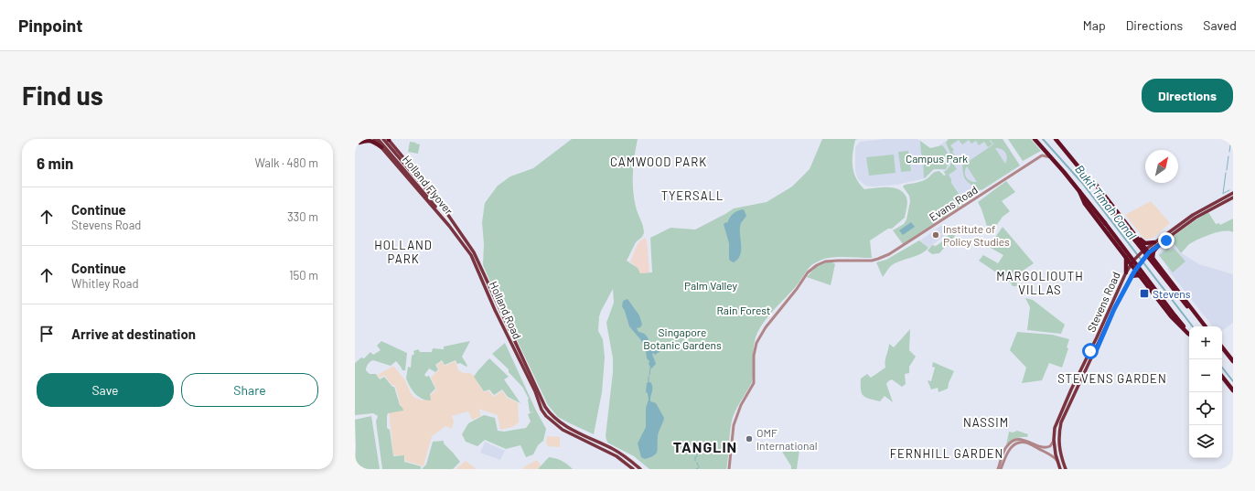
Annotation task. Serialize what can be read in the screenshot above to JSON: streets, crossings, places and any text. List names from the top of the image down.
{
  "streets": {
    "main road": ["Holland Flyover", "Stevens Road", "Holland Road"],
    "street": ["Evans Road"]
  },
  "crossings": [
    ["Holland Flyover", "Holland Road"]
  ],
  "districts": [
    "CAMWOOD PARK",
    "TYERSALL",
    "HOLLAND PARK",
    "MARGOLIOUTH VILLAS",
    "STEVENS GARDEN",
    "NASSIM",
    "TANGLIN",
    "FERNHILL GARDEN"
  ],
  "water": ["Bukit Timah Canal"],
  "parks": [
    "Campus Park",
    "Palm Valley",
    "Rain Forest",
    "Singapore Botanic Gardens"
  ],
  "places": {
    "other": ["Institute of Policy Studies", "OMF International"],
    "transit": ["Stevens"]
  },
  "north": "top right",
  "page": {
    "header": "Pinpoint",
    "nav": ["Map", "Directions", "Saved"],
    "buttons": [
      "Directions",
      ["Save", "Share"]
    ],
    "title": "Find us",
    "heading": ["6 min", "Walk · 480 m"],
    "list": [
      ["Continue", "Stevens Road", "330 m"],
      ["Continue", "Whitley Road", "150 m"],
      "Arrive at destination"
    ],
    "map_buttons": ["+", "−"]
  }
}
